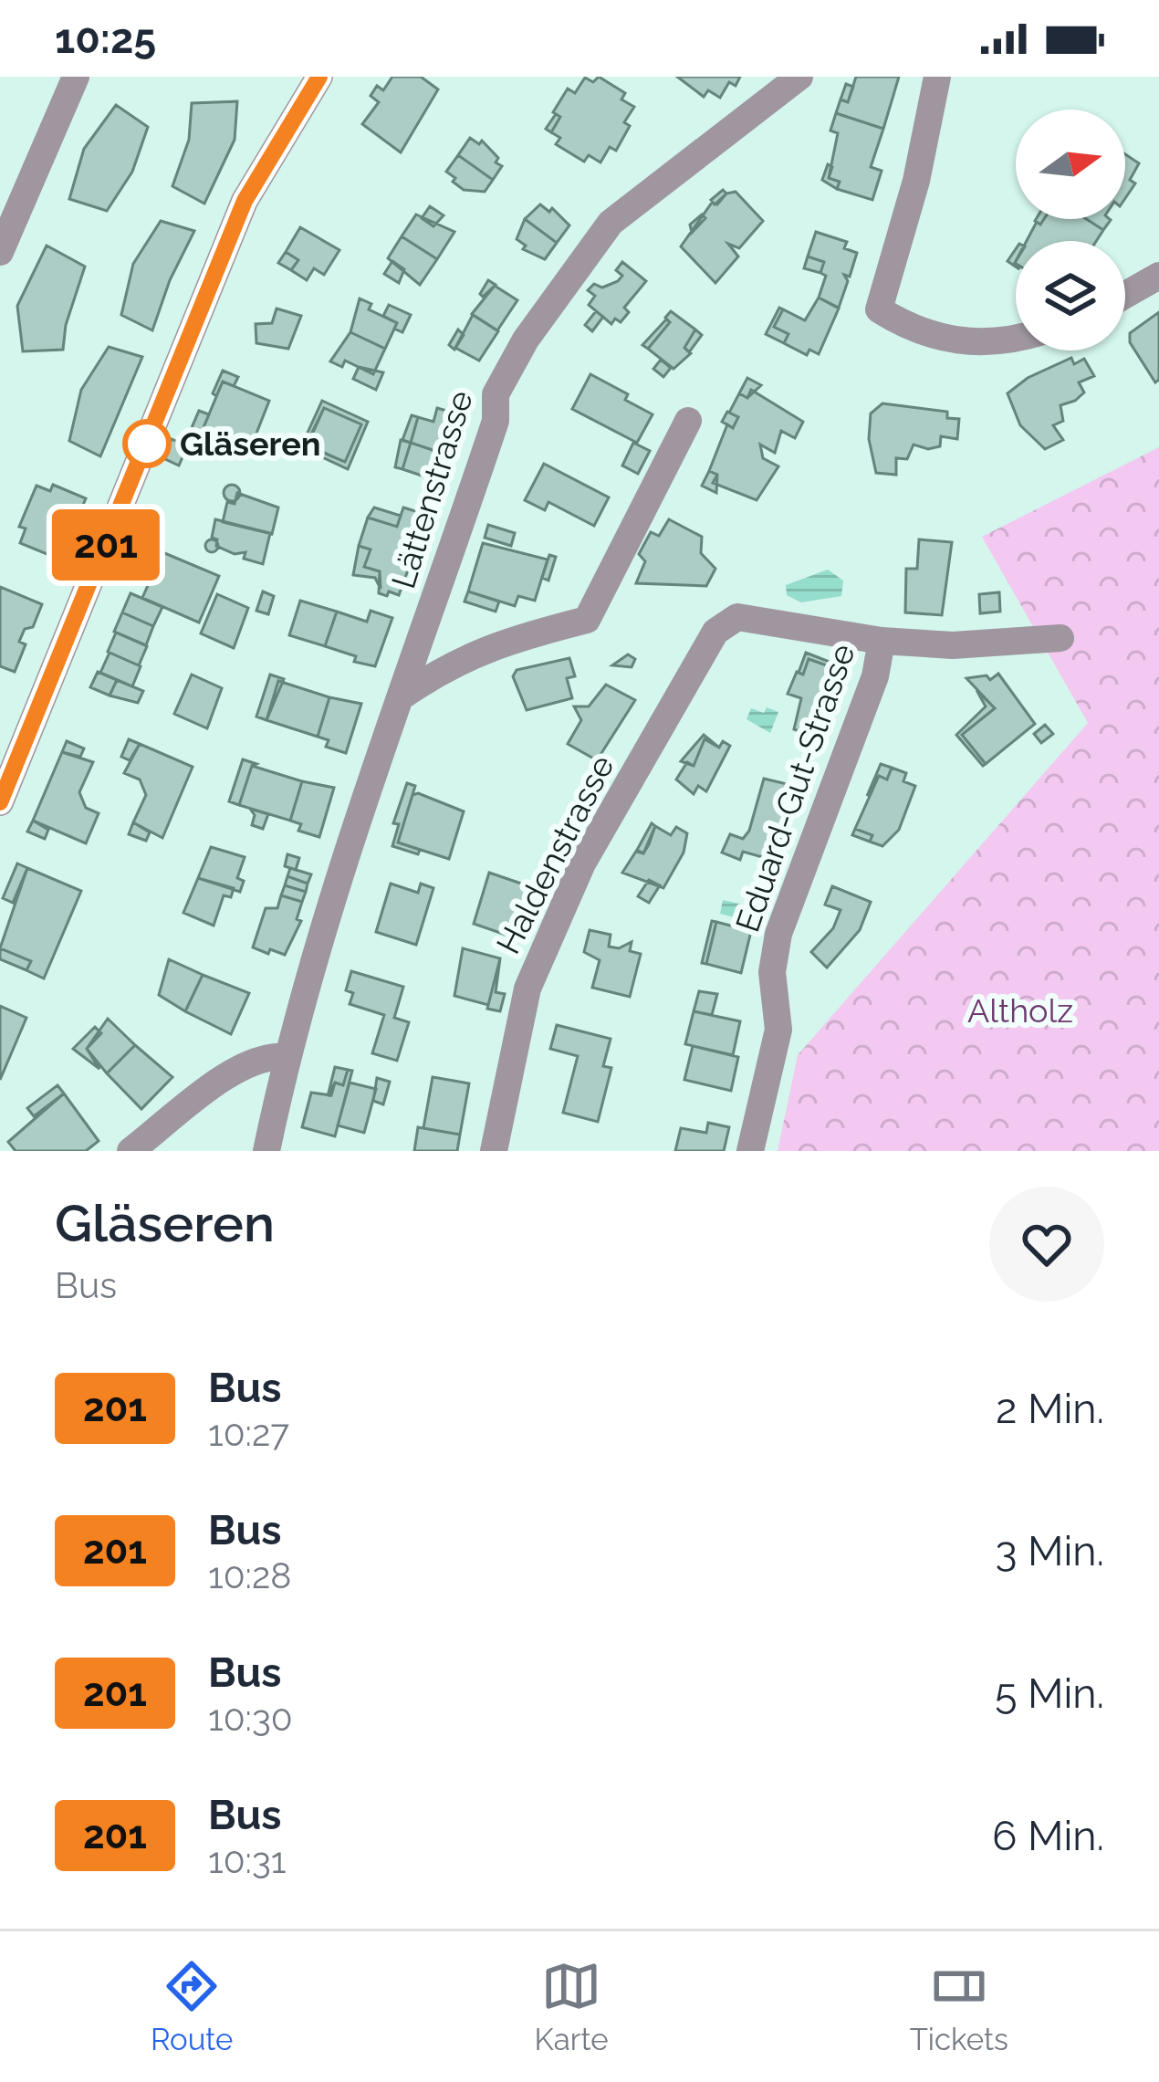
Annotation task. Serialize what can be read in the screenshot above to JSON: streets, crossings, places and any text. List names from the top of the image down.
{
  "streets": {
    "street": ["Lättenstrasse", "Eduard-Gut-Strasse", "Haldenstrasse"]
  },
  "crossings": [
    ["Eduard-Gut-Strasse", "Haldenstrasse"]
  ],
  "parks": ["Altholz"],
  "places": ["Gläseren"],
  "lines": ["bus line 201"],
  "north": "right",
  "page": {
    "status": "10:25",
    "on_map": "201",
    "heading": ["Gläseren", "Bus"],
    "list": [
      {
        "mark": "201",
        "name": "Bus",
        "note": "10:27",
        "value": "2 Min."
      },
      {
        "mark": "201",
        "name": "Bus",
        "note": "10:28",
        "value": "3 Min."
      },
      {
        "mark": "201",
        "name": "Bus",
        "note": "10:30",
        "value": "5 Min."
      },
      {
        "mark": "201",
        "name": "Bus",
        "note": "10:31",
        "value": "6 Min."
      }
    ],
    "tabs": ["Route", "Karte", "Tickets"]
  }
}
